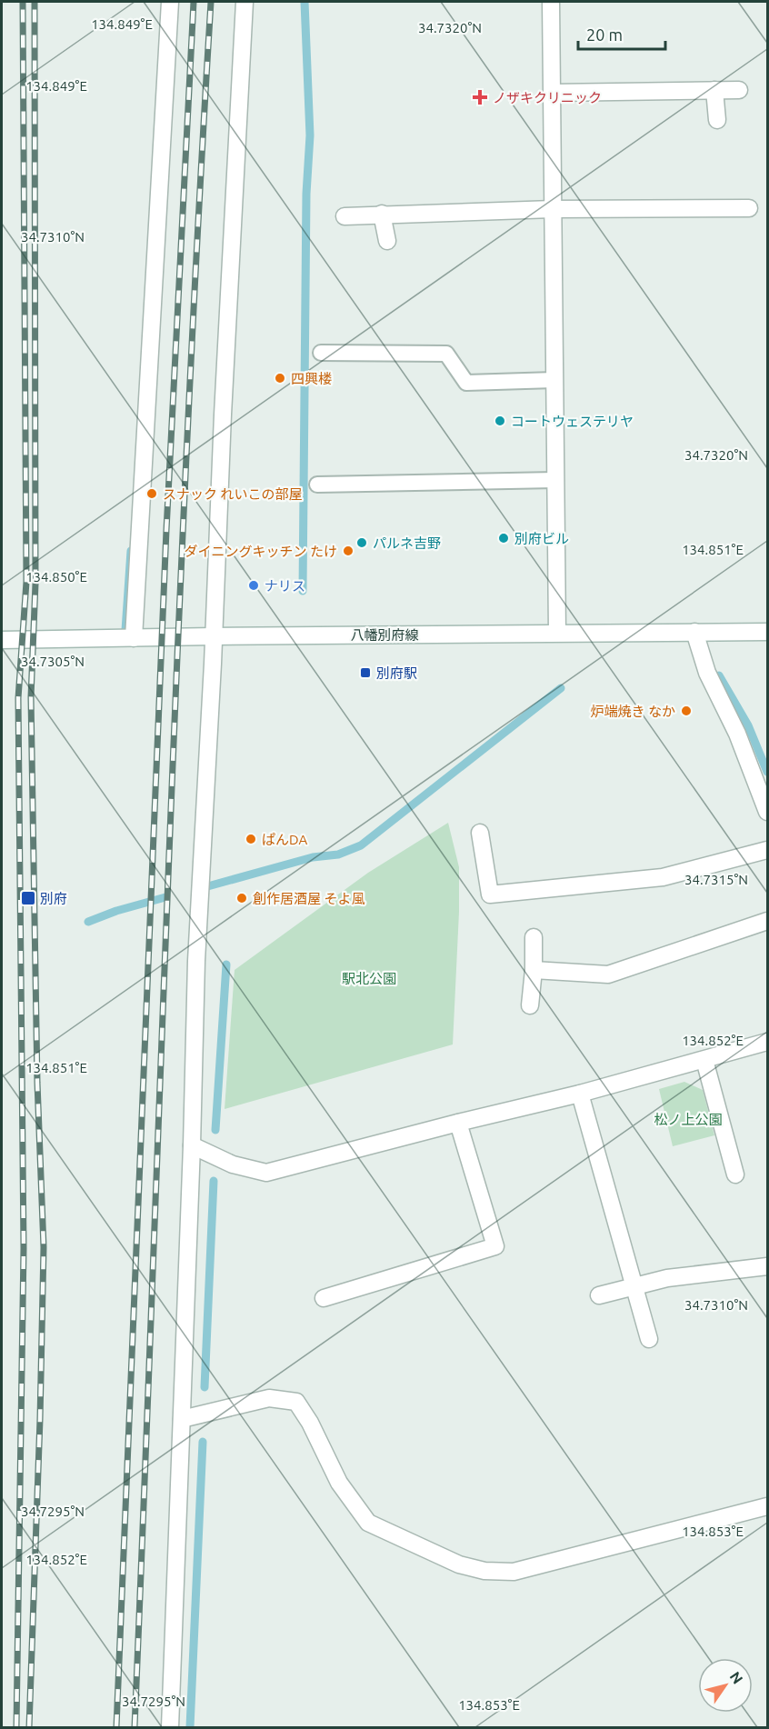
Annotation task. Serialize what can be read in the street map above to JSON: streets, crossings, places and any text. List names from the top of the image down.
{
  "streets": {
    "street": ["八幡別府線"]
  },
  "parks": ["駅北公園", "松ノ上公園"],
  "places": {
    "health": ["ノザキクリニック"],
    "other": [
      "四興楼",
      "コートウェステリヤ",
      "スナック れいこの部屋",
      "別府ビル",
      "パルネ吉野",
      "ダイニングキッチン たけ",
      "ナリス",
      "炉端焼き なか",
      "ぱんDA",
      "創作居酒屋 そよ風"
    ],
    "transit": ["別府駅", "別府"]
  },
  "scale_bar": "20 m",
  "north": "top right",
  "coordinates": [
    "134.849°E",
    "34.7320°N",
    "34.7310°N",
    "134.851°E",
    "134.850°E",
    "34.7305°N",
    "34.7315°N",
    "134.852°E",
    "34.7295°N",
    "134.853°E"
  ]
}
